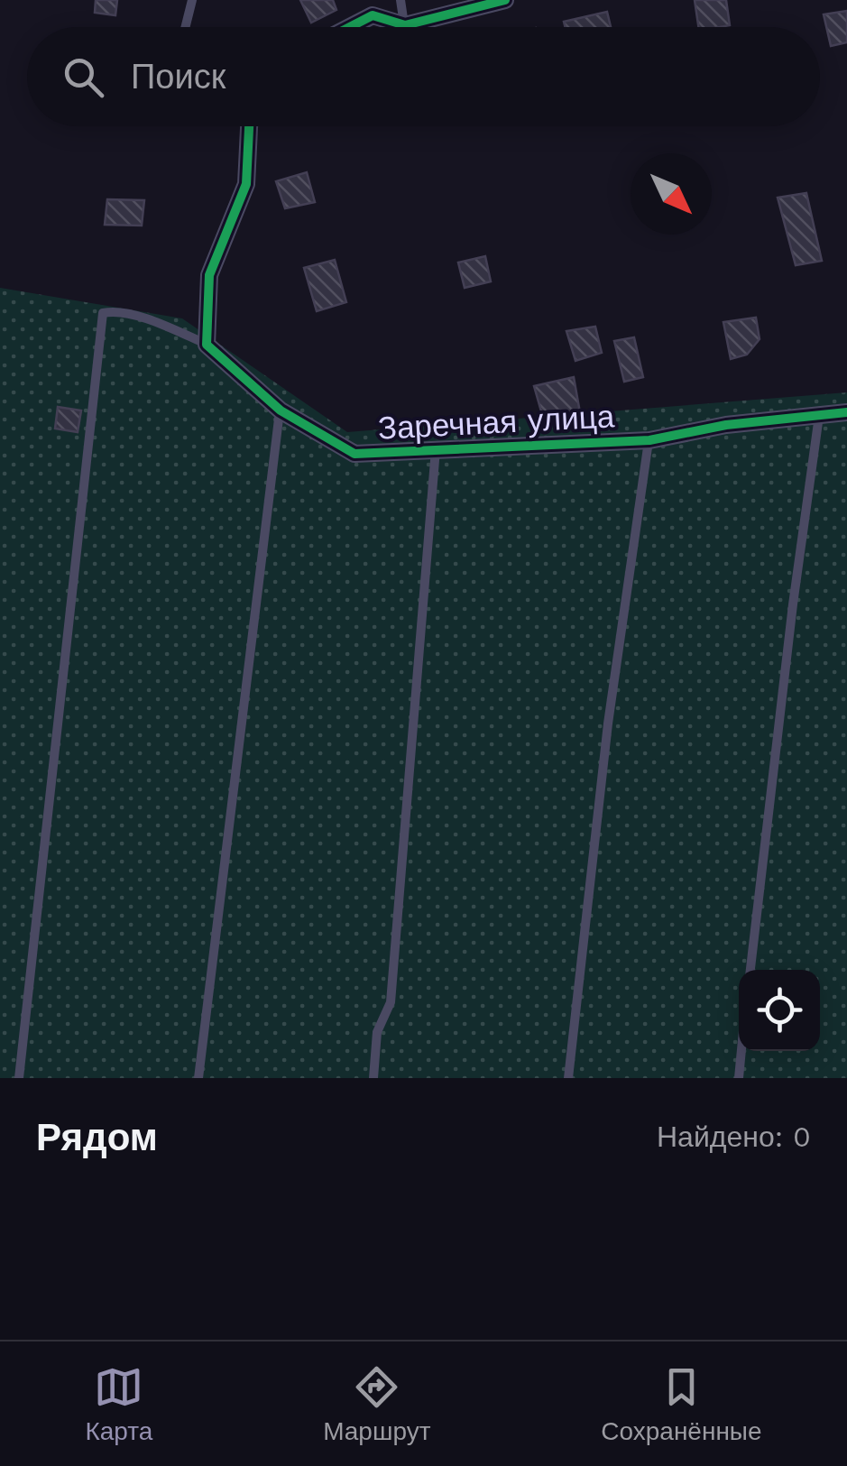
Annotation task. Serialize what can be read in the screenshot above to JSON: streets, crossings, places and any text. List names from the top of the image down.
{
  "streets": {
    "street": ["Заречная улица"]
  },
  "north": "bottom right",
  "page": {
    "search": "Поиск",
    "heading": ["Рядом", "Найдено: 0"],
    "nav": ["Карта", "Маршрут", "Сохранённые"]
  }
}
